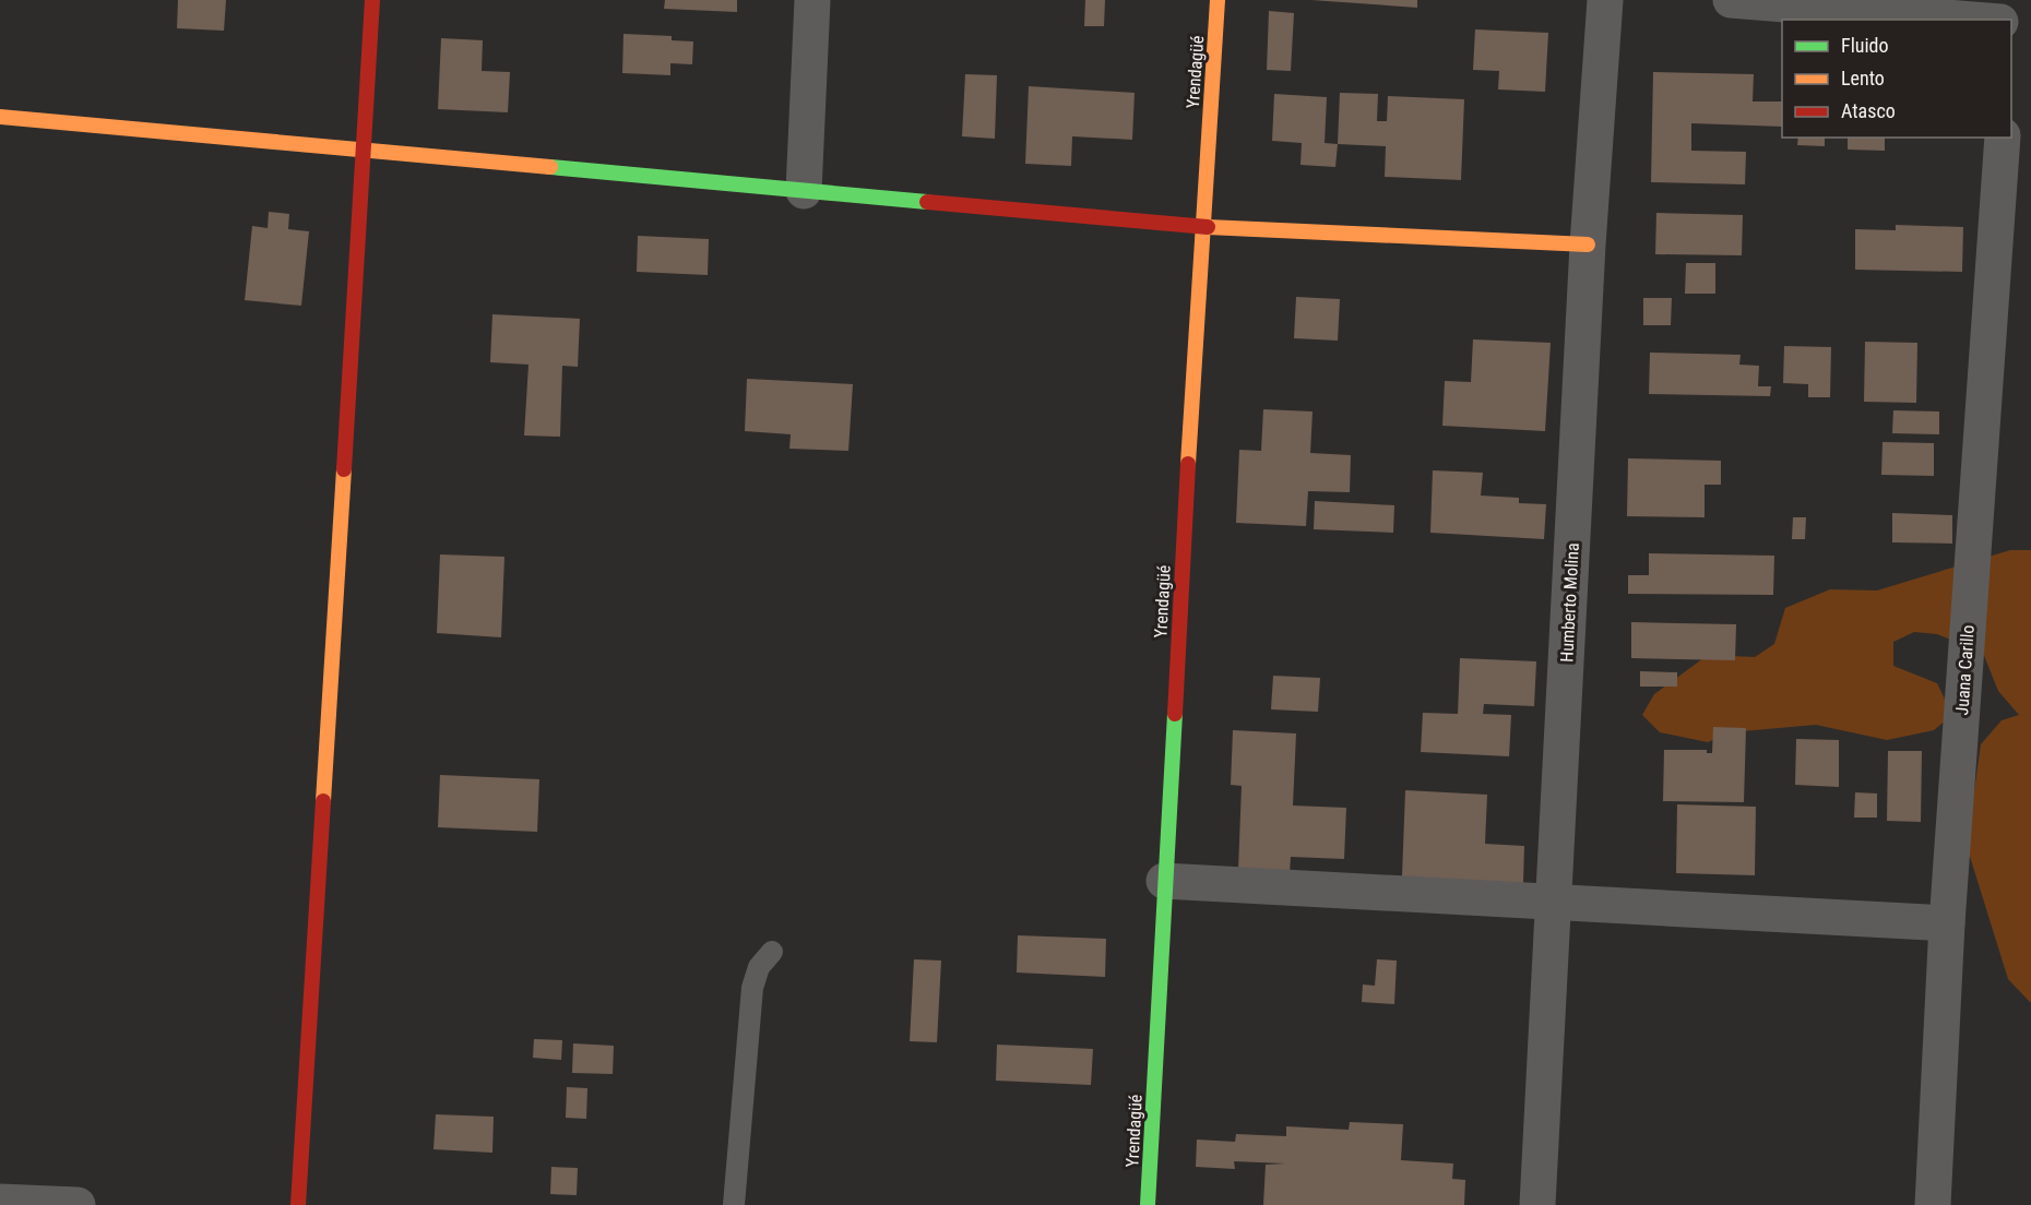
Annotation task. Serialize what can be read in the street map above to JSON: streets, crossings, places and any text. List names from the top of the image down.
{
  "streets": {
    "street": ["Yrendagüé", "Humberto Molina", "Juana Carillo"]
  },
  "legend": ["Fluido", "Lento", "Atasco"]
}
